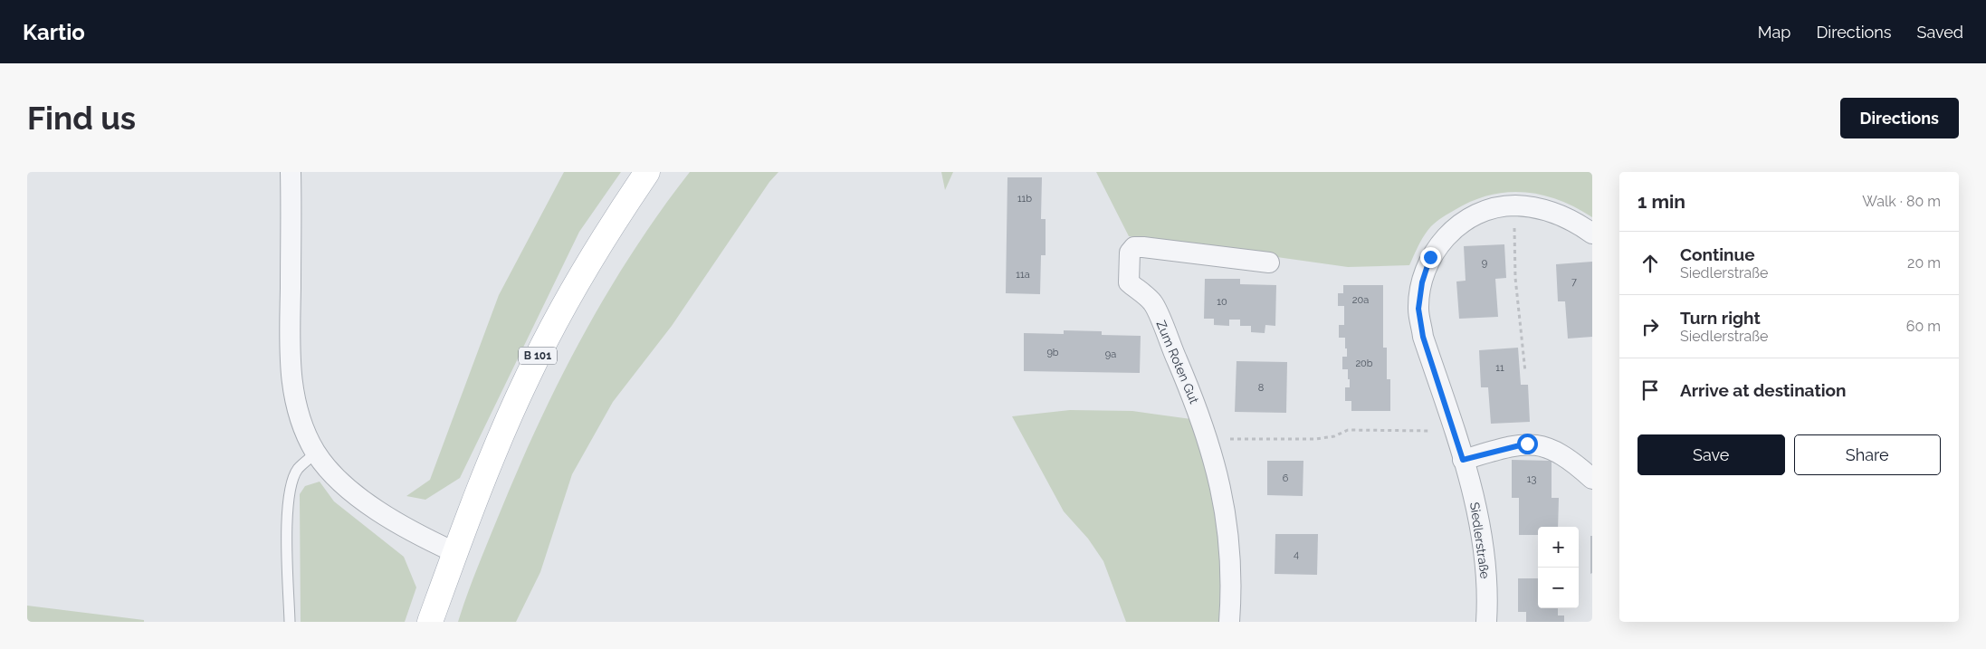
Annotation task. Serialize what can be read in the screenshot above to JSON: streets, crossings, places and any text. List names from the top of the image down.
{
  "streets": {
    "main road": ["B 101"],
    "street": ["Zum Roten Gut", "Siedlerstraße"]
  },
  "house_numbers": [
    "11b",
    "9",
    "11a",
    "7",
    "20a",
    "10",
    "9b",
    "9a",
    "20b",
    "11",
    "8",
    "6",
    "13",
    "4"
  ],
  "page": {
    "header": "Kartio",
    "nav": ["Map", "Directions", "Saved"],
    "buttons": [
      "Directions",
      ["Save", "Share"]
    ],
    "title": "Find us",
    "heading": ["1 min", "Walk · 80 m"],
    "list": [
      ["Continue", "Siedlerstraße", "20 m"],
      ["Turn right", "Siedlerstraße", "60 m"],
      "Arrive at destination"
    ],
    "map_buttons": ["+", "−"]
  }
}
